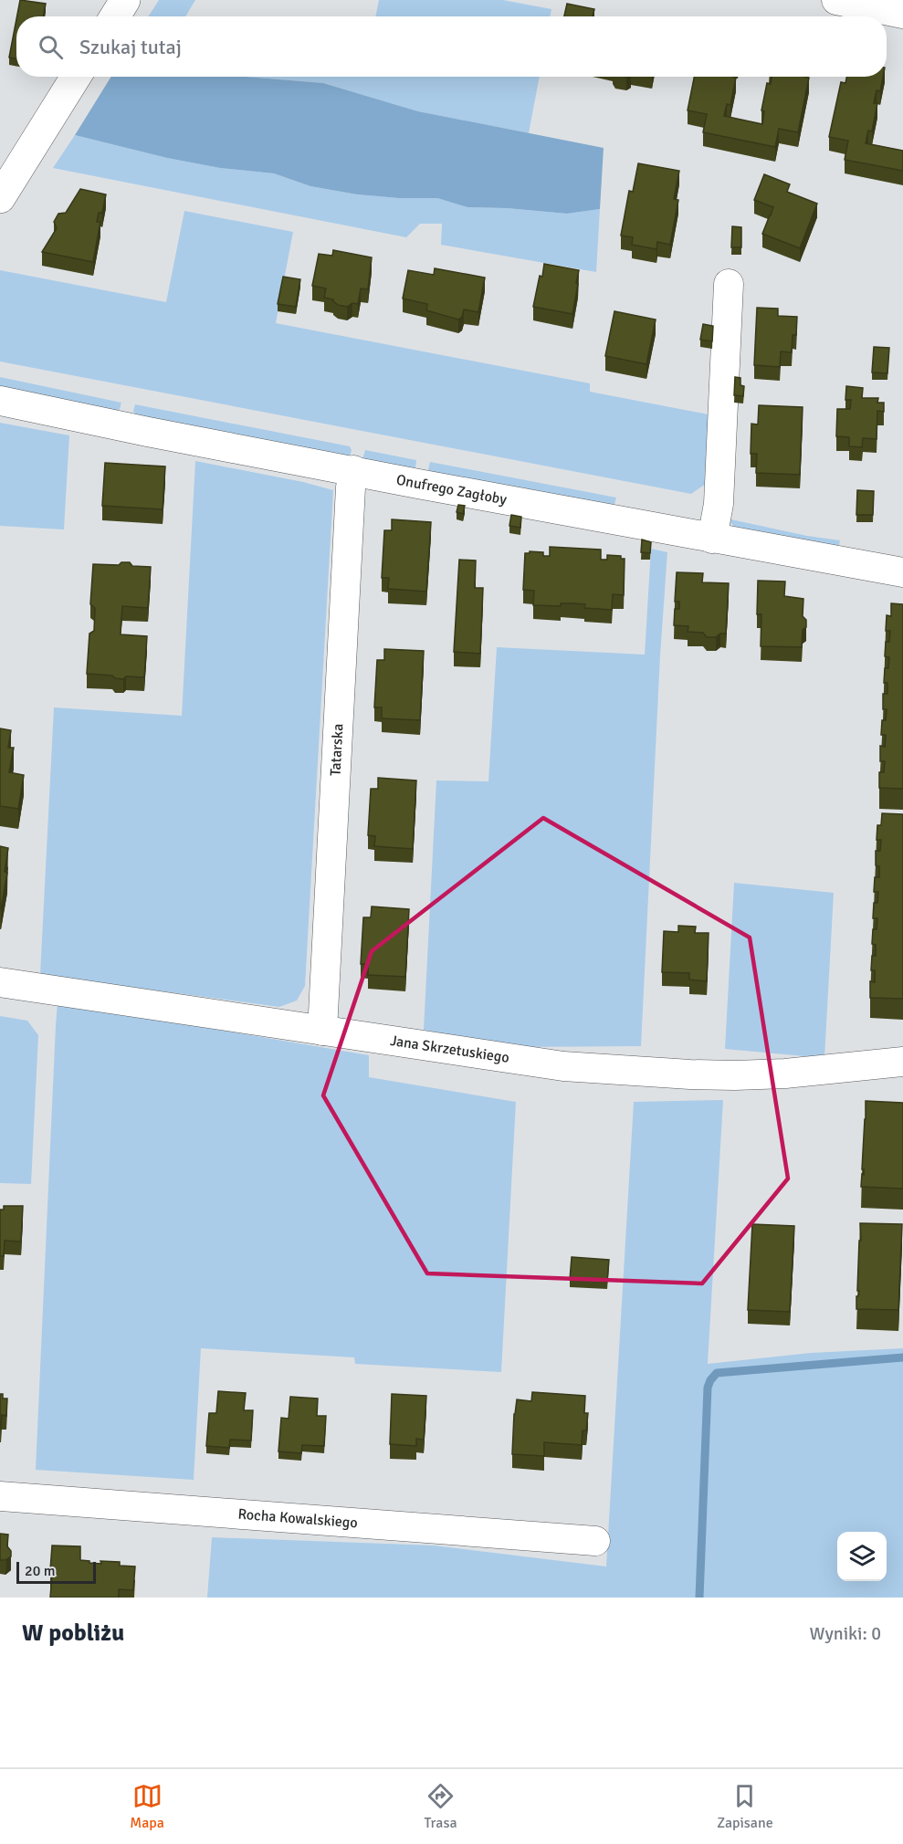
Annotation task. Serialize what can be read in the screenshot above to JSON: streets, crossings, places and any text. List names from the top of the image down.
{
  "streets": {
    "street": [
      "Onufrego Zagłoby",
      "Tatarska",
      "Jana Skrzetuskiego",
      "Rocha Kowalskiego"
    ]
  },
  "crossings": [
    ["Onufrego Zagłoby", "Tatarska"],
    ["Tatarska", "Jana Skrzetuskiego"]
  ],
  "scale_bar": "20 m",
  "page": {
    "search": "Szukaj tutaj",
    "scale": "20 m",
    "heading": ["W pobliżu", "Wyniki: 0"],
    "nav": ["Mapa", "Trasa", "Zapisane"]
  }
}
